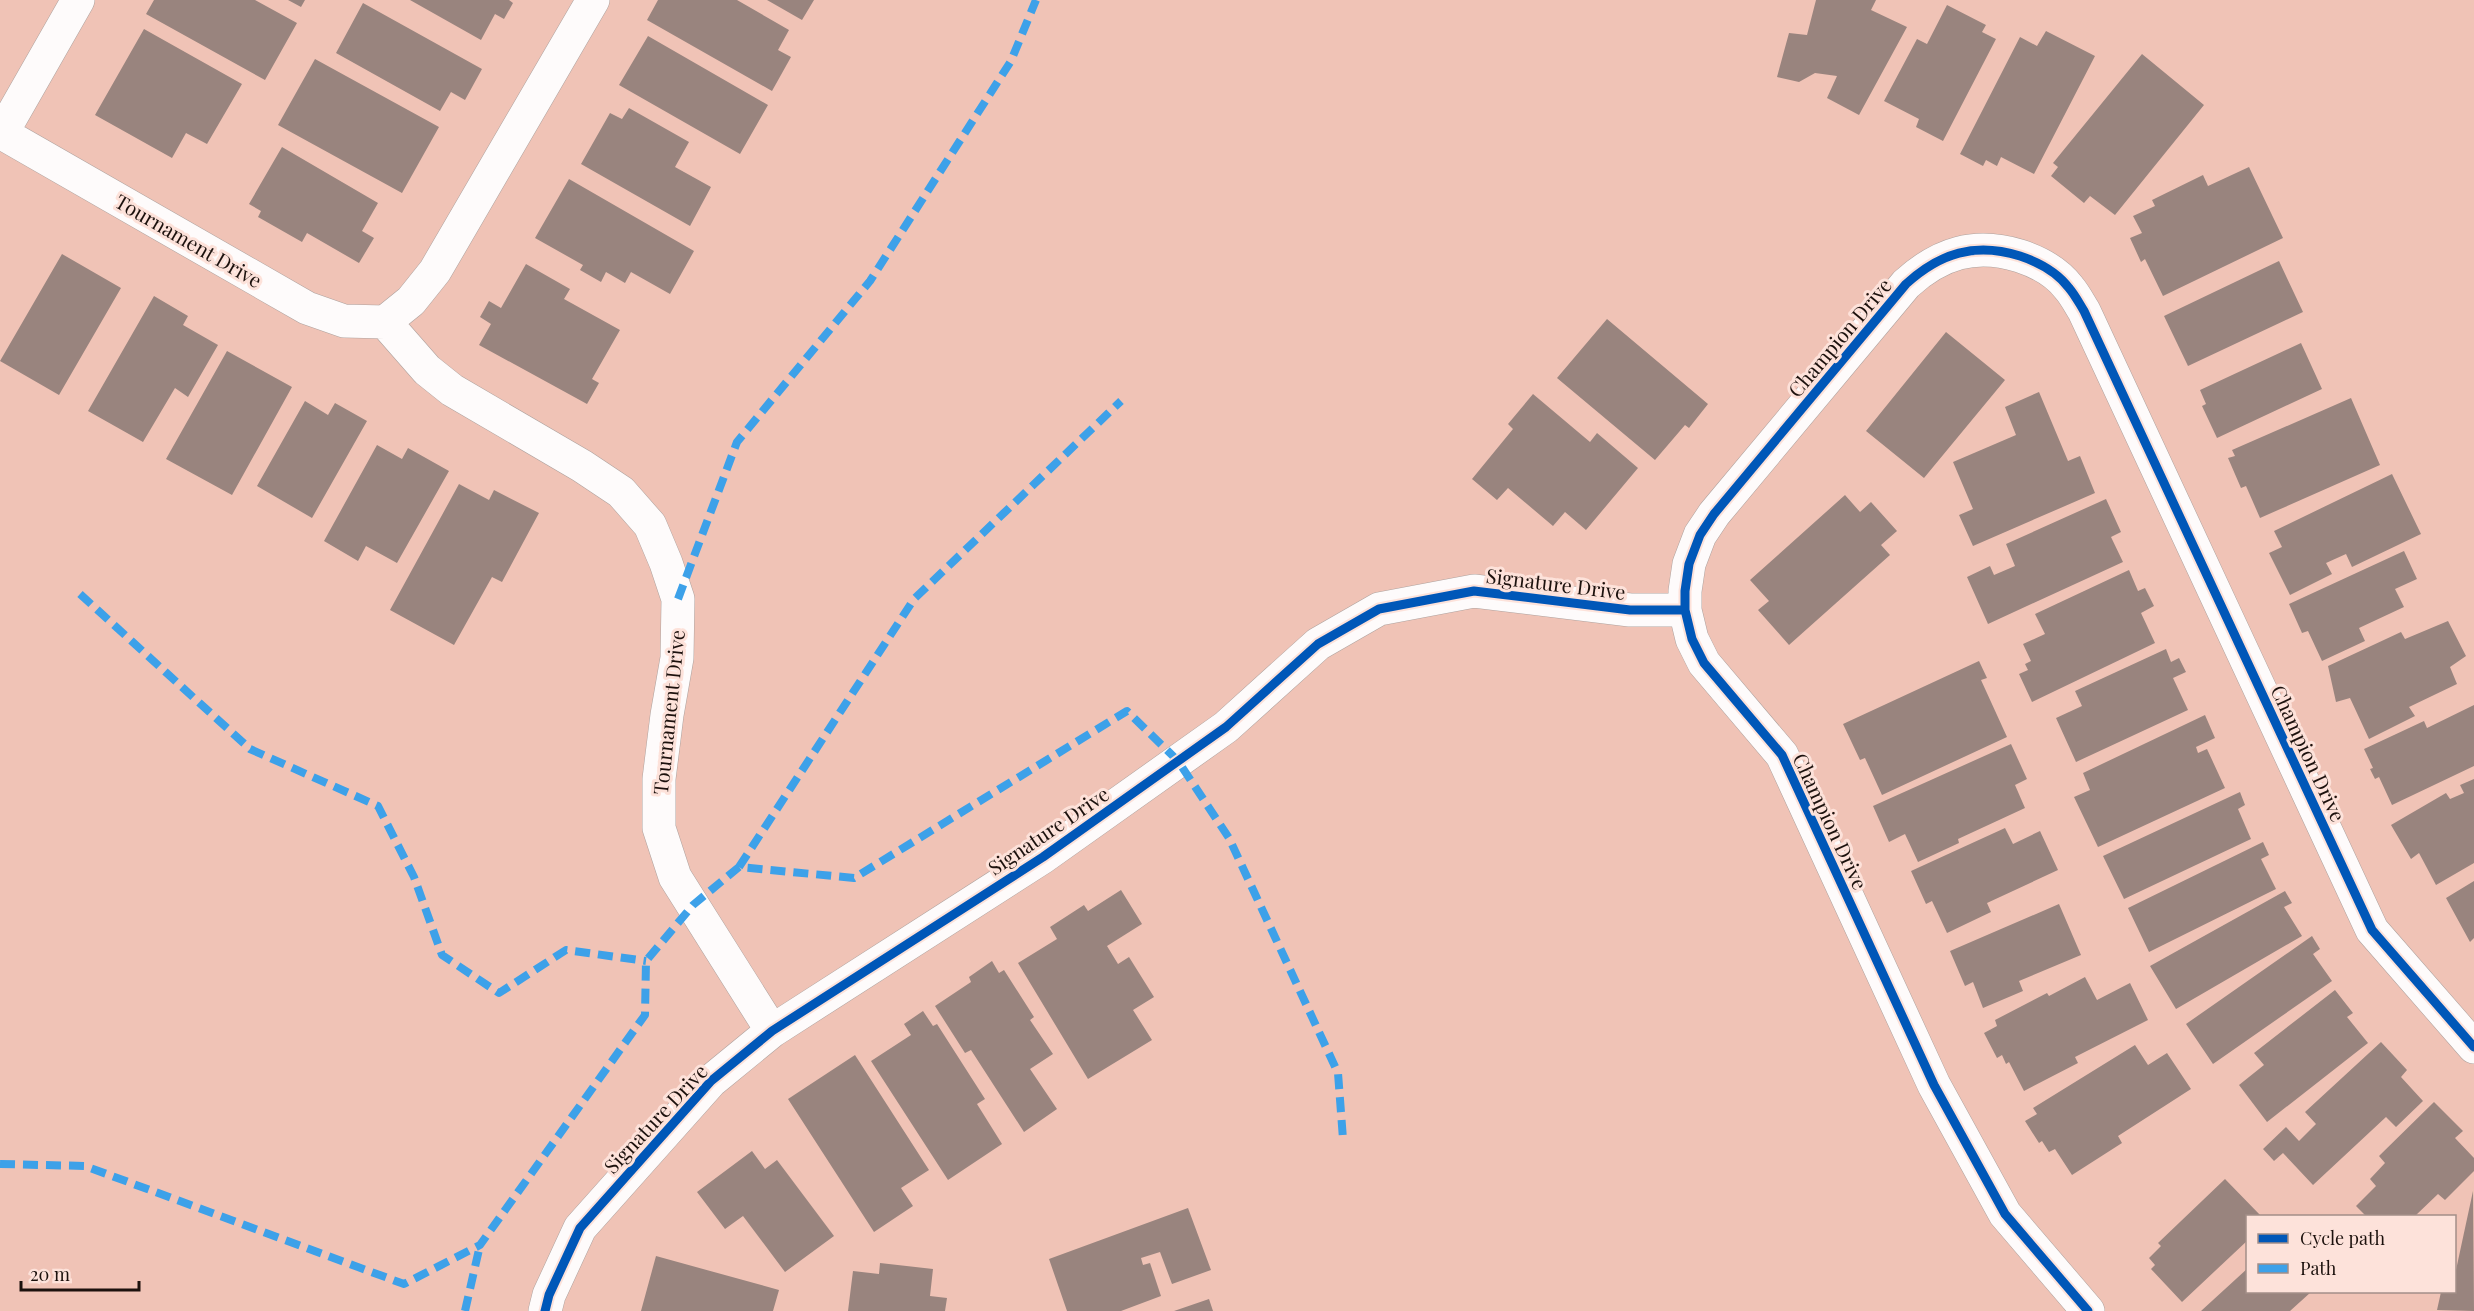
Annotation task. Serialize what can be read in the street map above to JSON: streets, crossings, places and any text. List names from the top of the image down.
{
  "streets": {
    "street": ["Tournament Drive", "Champion Drive", "Signature Drive"]
  },
  "crossings": [
    ["Tournament Drive", "Signature Drive"],
    ["Champion Drive", "Signature Drive"]
  ],
  "legend": ["Cycle path", "Path"],
  "scale_bar": "20 m"
}
